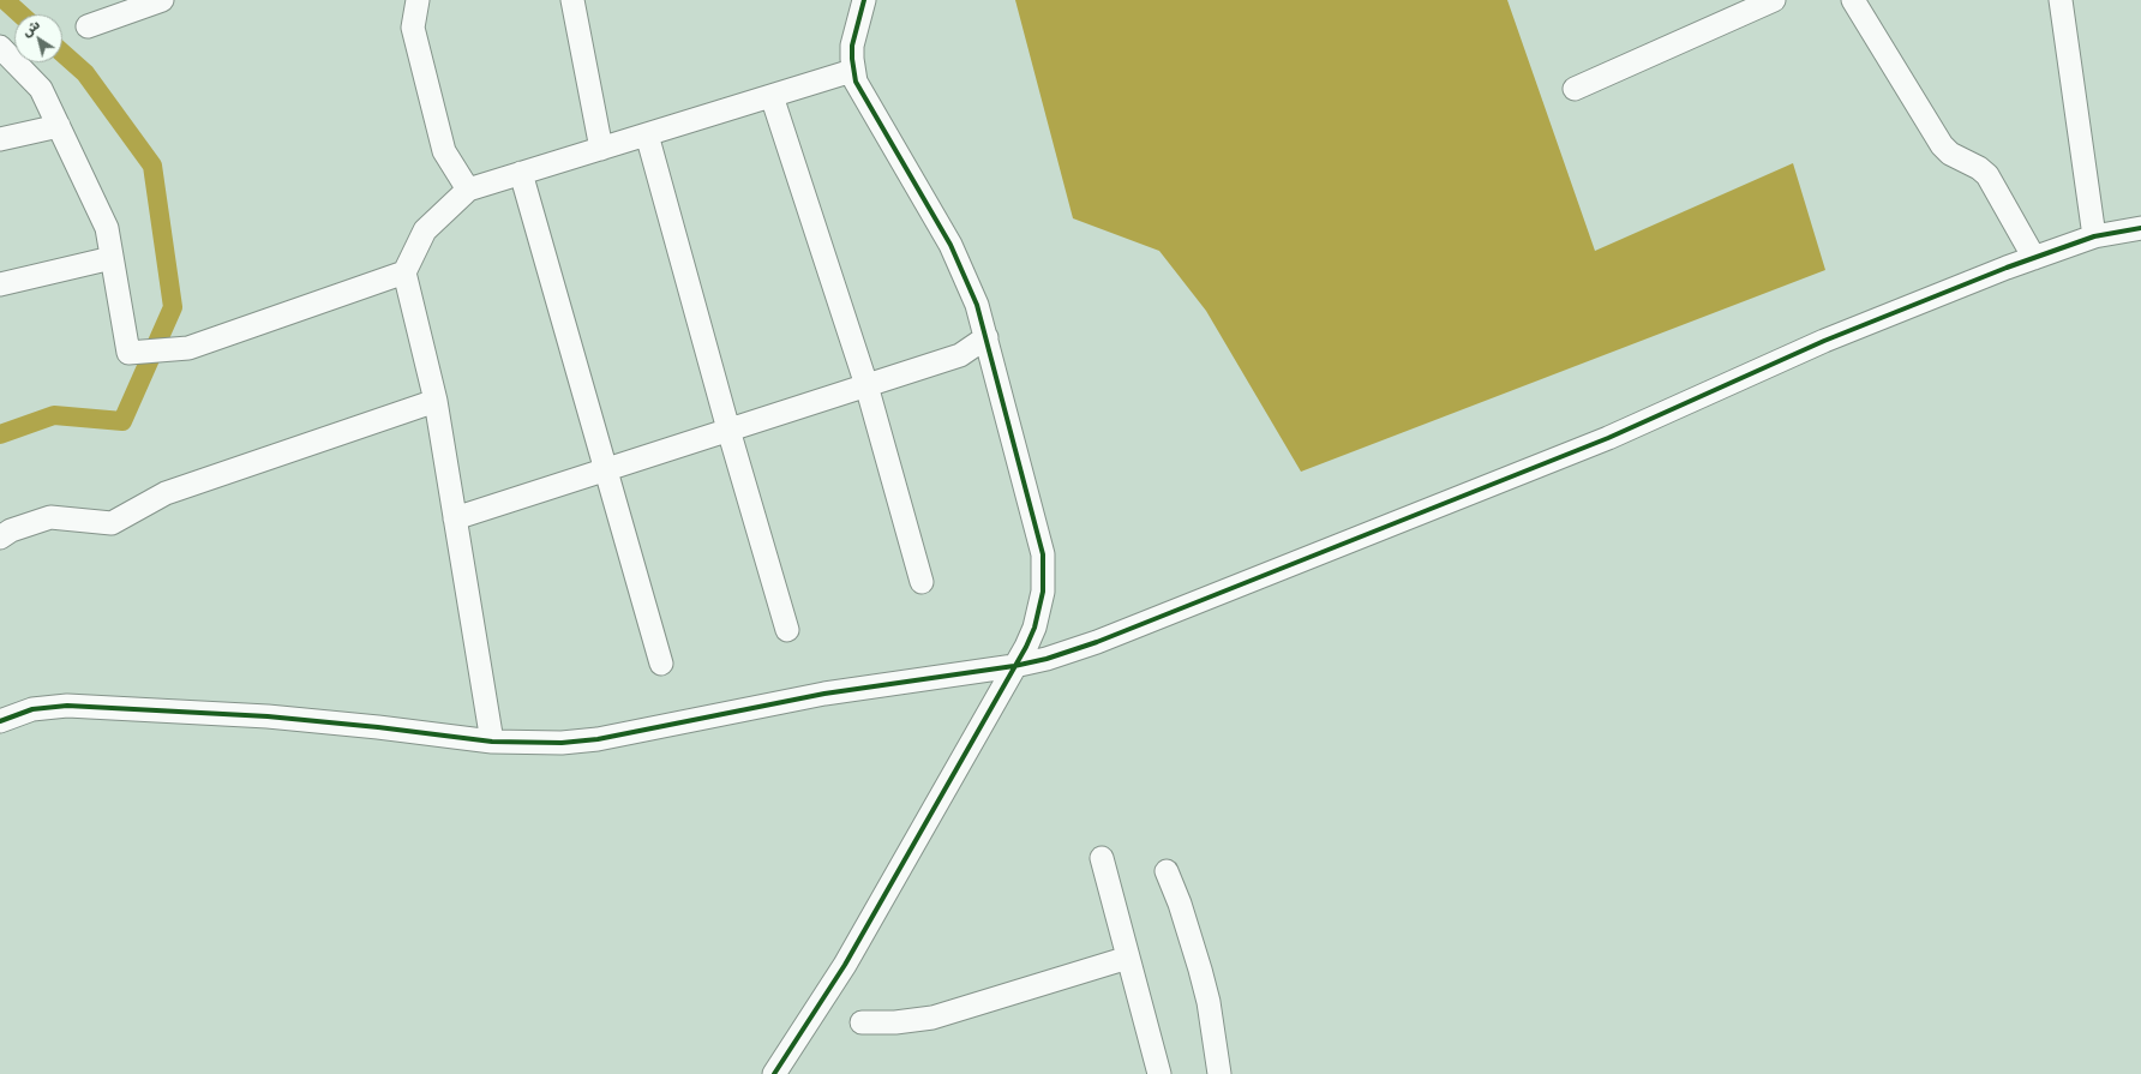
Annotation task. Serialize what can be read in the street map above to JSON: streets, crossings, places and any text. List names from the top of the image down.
{
  "north": "top left"
}
